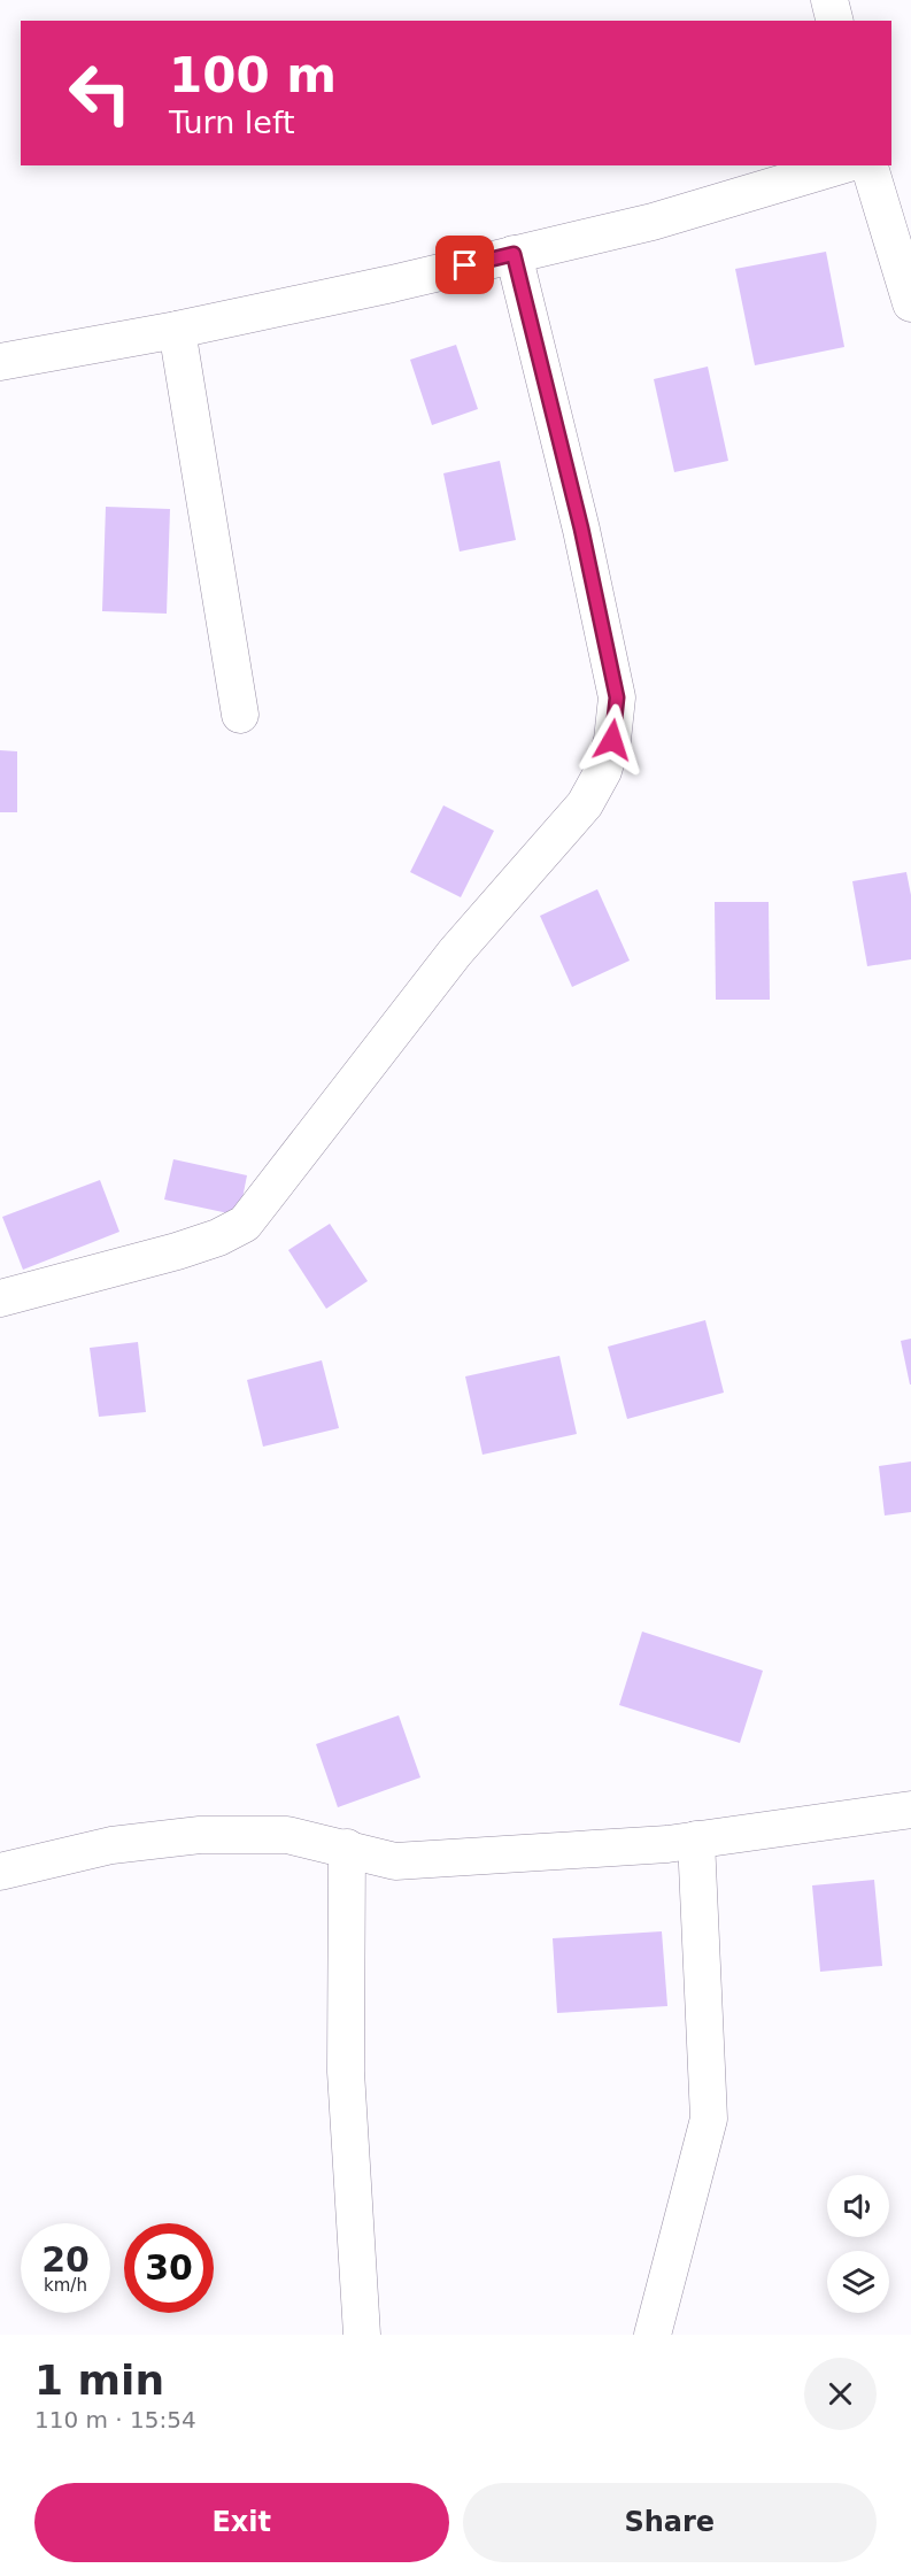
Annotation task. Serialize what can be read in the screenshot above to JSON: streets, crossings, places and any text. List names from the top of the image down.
{
  "page": {
    "turn": ["100 m", "Turn left"],
    "speed": "20 km/h",
    "limit": "30",
    "heading": ["1 min", "110 m · 15:54"],
    "buttons": ["Exit", "Share"]
  }
}
